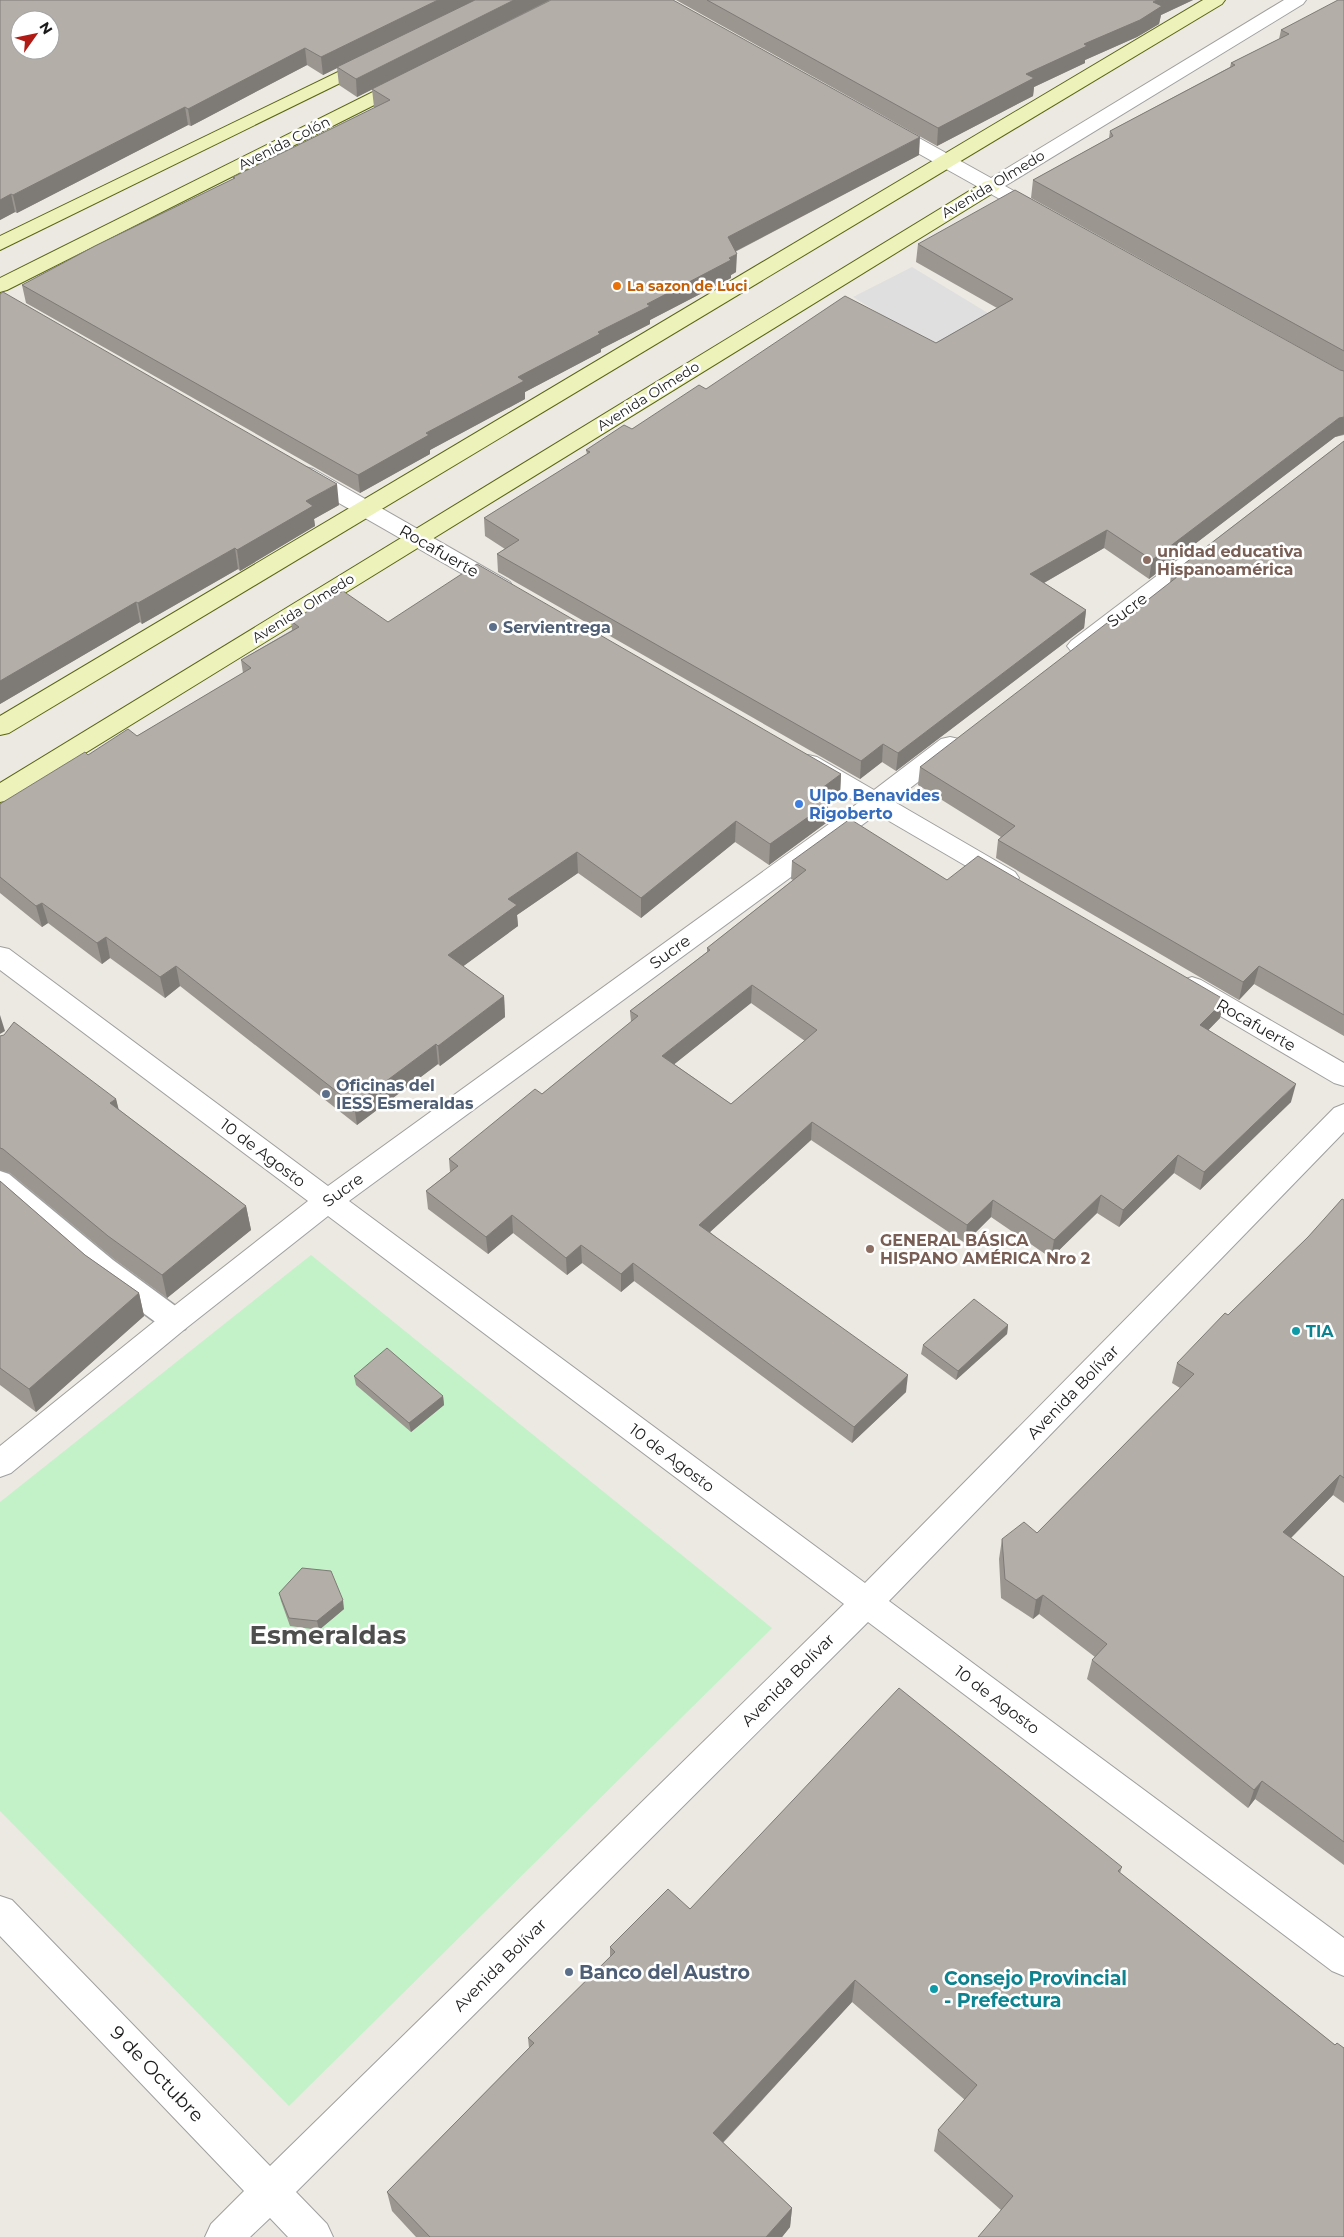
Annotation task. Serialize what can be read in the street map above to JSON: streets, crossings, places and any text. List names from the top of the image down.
{
  "streets": {
    "street": [
      "Avenida Colón",
      "Avenida Olmedo",
      "Rocafuerte",
      "Sucre",
      "10 de Agosto",
      "Avenida Bolívar",
      "9 de Octubre"
    ]
  },
  "crossings": [
    ["Avenida Olmedo", "Rocafuerte"],
    ["Sucre", "10 de Agosto"],
    ["10 de Agosto", "Avenida Bolívar"],
    ["Avenida Bolívar", "9 de Octubre"]
  ],
  "districts": ["Esmeraldas"],
  "places": [
    "La sazon de Luci",
    "unidad educativa Hispanoamérica",
    "Servientrega",
    "Ulpo Benavides Rigoberto",
    "Oficinas del IESS Esmeraldas",
    "GENERAL BÁSICA HISPANO AMÉRICA Nro 2",
    "TIA",
    "Banco del Austro",
    "Consejo Provincial - Prefectura"
  ],
  "north": "top right"
}
